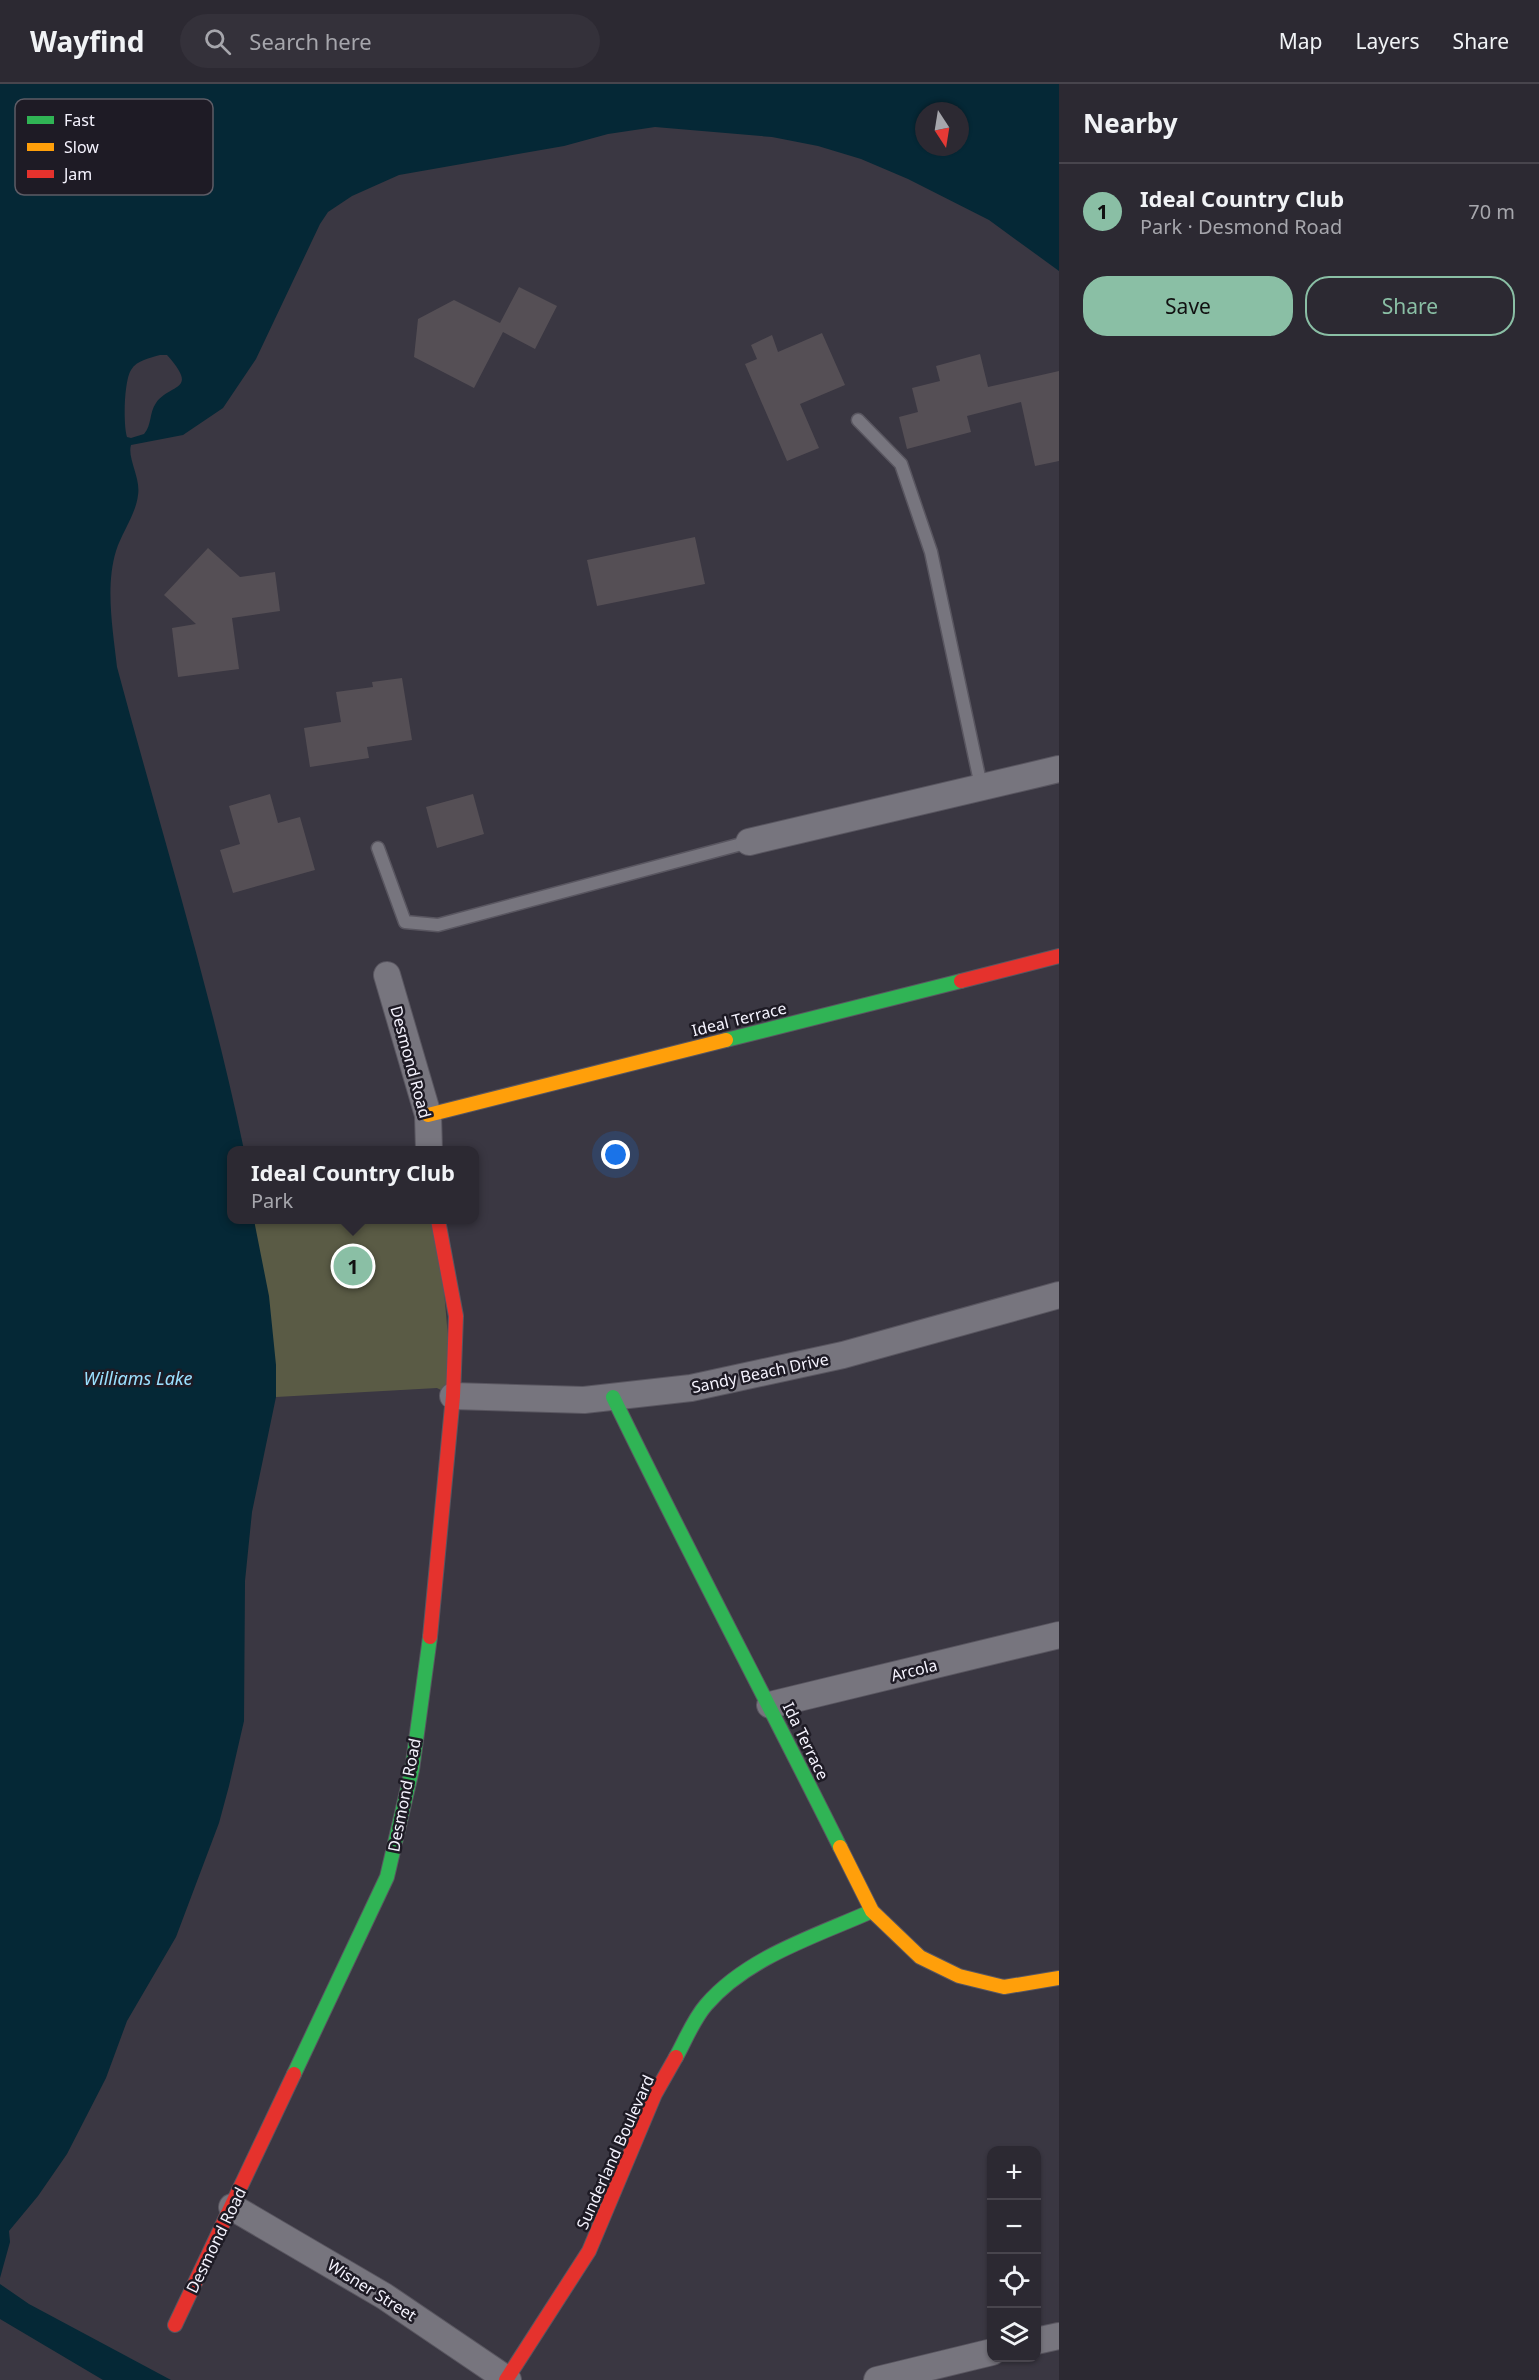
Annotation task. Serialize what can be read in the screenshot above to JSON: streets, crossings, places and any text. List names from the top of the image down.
{
  "streets": {
    "street": [
      "Ideal Terrace",
      "Desmond Road",
      "Sandy Beach Drive",
      "Arcola",
      "Ida Terrace",
      "Sunderland Boulevard",
      "Wisner Street"
    ]
  },
  "crossings": [
    ["Ideal Terrace", "Desmond Road"],
    ["Desmond Road", "Sandy Beach Drive"],
    ["Desmond Road", "Wisner Street"],
    ["Sandy Beach Drive", "Ida Terrace"],
    ["Arcola", "Ida Terrace"],
    ["Ida Terrace", "Sunderland Boulevard"],
    ["Sunderland Boulevard", "Wisner Street"]
  ],
  "water": ["Williams Lake"],
  "legend": ["Fast", "Slow", "Jam"],
  "north": "bottom",
  "page": {
    "header": "Wayfind",
    "search": "Search here",
    "nav": ["Map", "Layers", "Share"],
    "heading": "Nearby",
    "list": [
      {
        "mark": "1",
        "name": "Ideal Country Club",
        "note": "Park · Desmond Road",
        "value": "70 m"
      }
    ],
    "buttons": ["Save", "Share"],
    "popup": ["Ideal Country Club", "Park"],
    "pins": "1",
    "map_buttons": ["+", "−"]
  }
}
